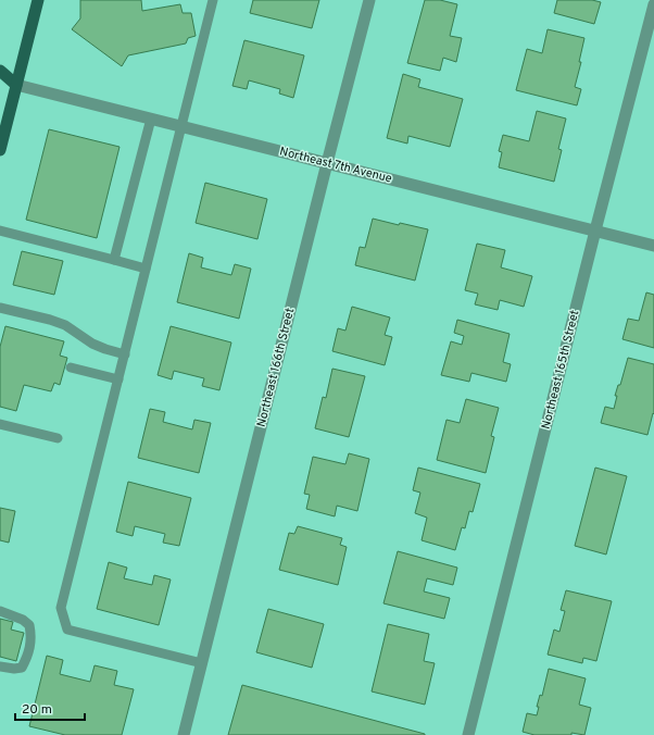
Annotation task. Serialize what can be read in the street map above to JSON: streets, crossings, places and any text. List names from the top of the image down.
{
  "streets": {
    "street": ["Northeast 7th Avenue", "Northeast 166th Street", "Northeast 165th Street"]
  },
  "crossings": [
    ["Northeast 7th Avenue", "Northeast 166th Street"],
    ["Northeast 7th Avenue", "Northeast 165th Street"]
  ],
  "scale_bar": "20 m"
}
